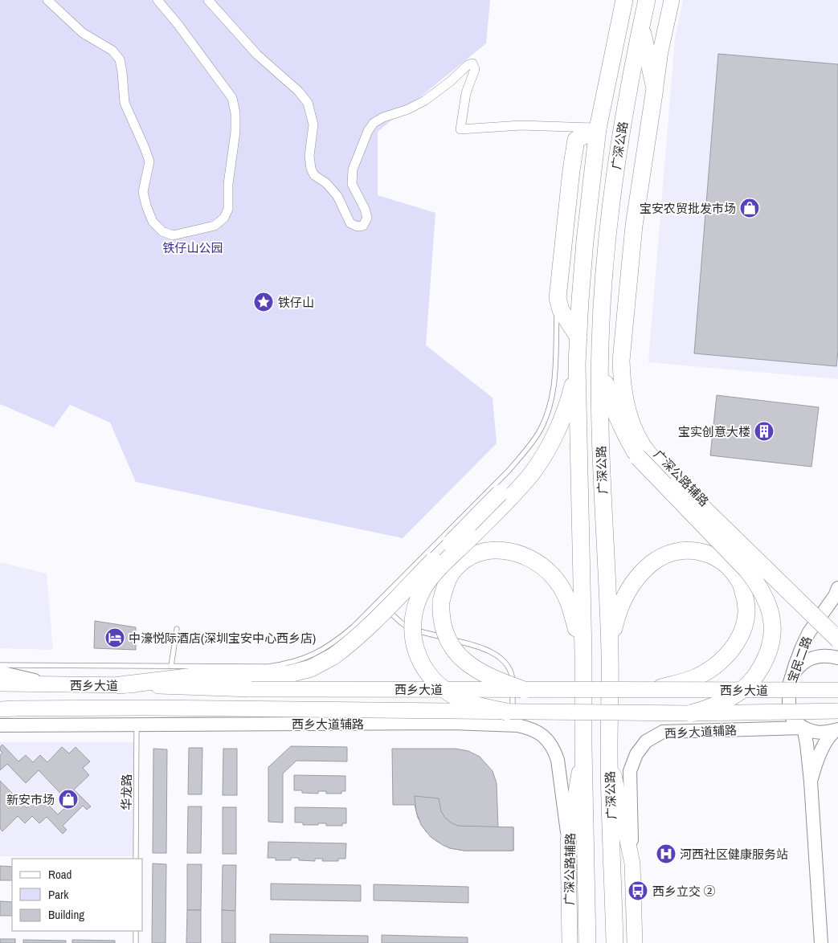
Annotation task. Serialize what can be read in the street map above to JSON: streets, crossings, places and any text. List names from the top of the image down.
{
  "streets": {
    "highway": ["广深公路"],
    "main road": ["广深公路辅路", "西乡大道"],
    "street": ["宝民二路", "西乡大道辅路"],
    "lane": ["华龙路"]
  },
  "crossings": [
    ["广深公路", "广深公路辅路"],
    ["广深公路辅路", "西乡大道辅路"],
    ["宝民二路", "西乡大道辅路"],
    ["西乡大道", "西乡大道辅路"],
    ["西乡大道辅路", "华龙路"]
  ],
  "parks": ["铁仔山公园"],
  "places": {
    "shop": ["宝安农贸批发市场", "新安市场"],
    "place": ["铁仔山"],
    "building": ["宝实创意大楼"],
    "hotel": ["中濠悦际酒店(深圳宝安中心西乡店)"],
    "hospital": ["河西社区健康服务站"],
    "bus stop": ["西乡立交 ②"]
  },
  "legend": ["Road", "Park", "Building"]
}
